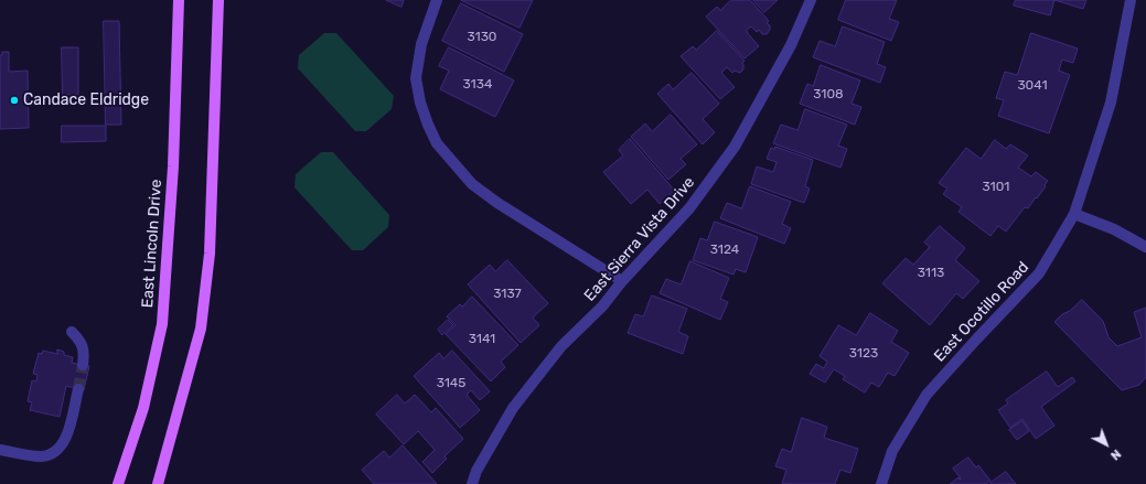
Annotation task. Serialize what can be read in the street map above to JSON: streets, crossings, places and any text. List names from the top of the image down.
{
  "streets": {
    "main road": ["East Lincoln Drive"],
    "street": ["East Sierra Vista Drive", "East Ocotillo Road"]
  },
  "places": ["Candace Eldridge"],
  "house_numbers": [
    "3130",
    "3134",
    "3041",
    "3108",
    "3101",
    "3124",
    "3113",
    "3137",
    "3141",
    "3123",
    "3145"
  ],
  "north": "bottom right"
}
